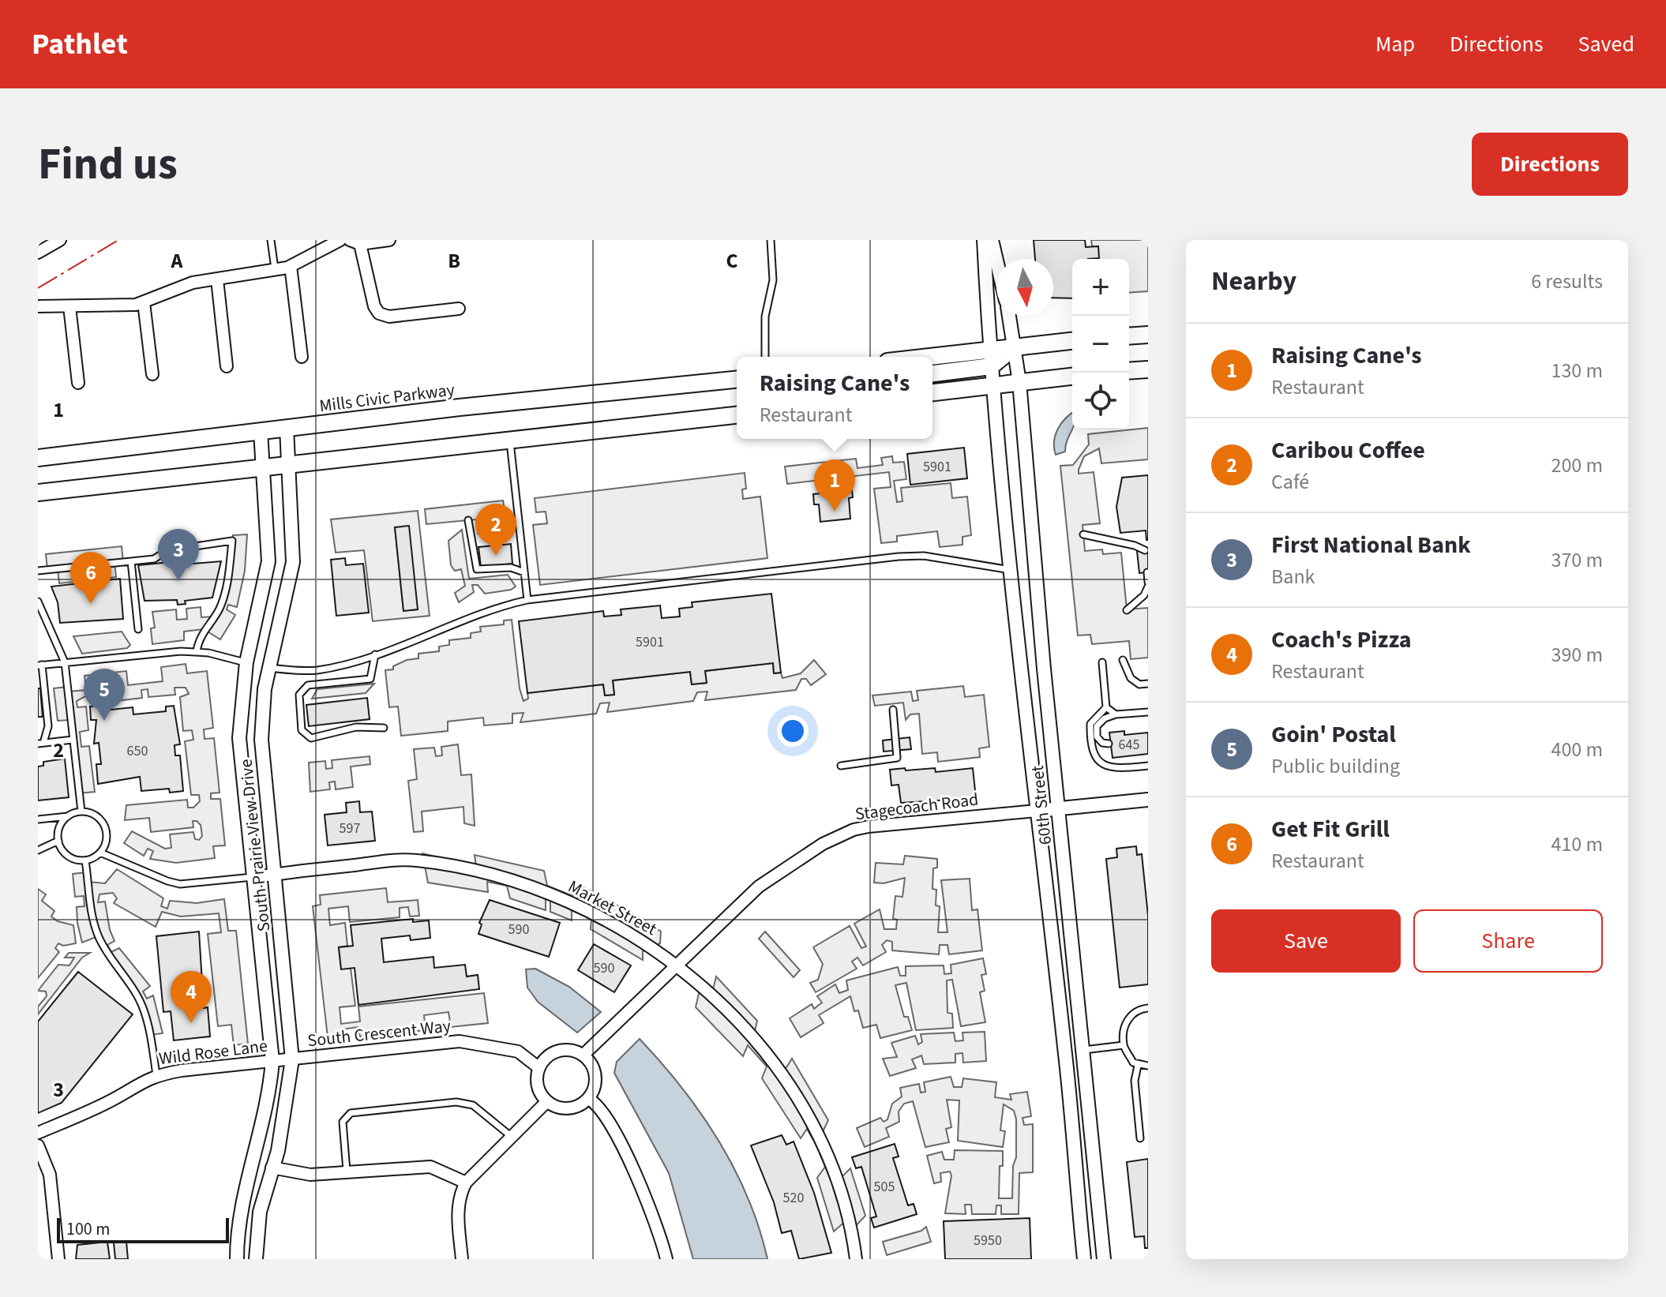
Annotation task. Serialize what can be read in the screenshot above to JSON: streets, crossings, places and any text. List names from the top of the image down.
{
  "streets": {
    "main road": ["Mills Civic Parkway"],
    "street": [
      "60th Street",
      "Stagecoach Road",
      "South Prairie View Drive",
      "Market Street",
      "South Crescent Way",
      "Wild Rose Lane"
    ]
  },
  "crossings": [
    ["Mills Civic Parkway", "South Prairie View Drive"],
    ["60th Street", "Stagecoach Road"],
    ["Stagecoach Road", "Market Street"],
    ["Stagecoach Road", "South Crescent Way"],
    ["South Prairie View Drive", "Market Street"],
    ["South Prairie View Drive", "South Crescent Way"],
    ["South Prairie View Drive", "Wild Rose Lane"],
    ["South Crescent Way", "Wild Rose Lane"]
  ],
  "house_numbers": [
    "5901",
    "5901",
    "645",
    "650",
    "597",
    "590",
    "590",
    "505",
    "520",
    "5950"
  ],
  "scale_bar": "100 m",
  "north": "bottom",
  "page": {
    "header": "Pathlet",
    "nav": ["Map", "Directions", "Saved"],
    "buttons": [
      "Directions",
      ["Save", "Share"]
    ],
    "title": "Find us",
    "heading": ["Nearby", "6 results"],
    "map_buttons": ["+", "−"],
    "list": [
      {
        "mark": "1",
        "name": "Raising Cane's",
        "note": "Restaurant",
        "value": "130 m"
      },
      {
        "mark": "2",
        "name": "Caribou Coffee",
        "note": "Café",
        "value": "200 m"
      },
      {
        "mark": "3",
        "name": "First National Bank",
        "note": "Bank",
        "value": "370 m"
      },
      {
        "mark": "4",
        "name": "Coach's Pizza",
        "note": "Restaurant",
        "value": "390 m"
      },
      {
        "mark": "5",
        "name": "Goin' Postal",
        "note": "Public building",
        "value": "400 m"
      },
      {
        "mark": "6",
        "name": "Get Fit Grill",
        "note": "Restaurant",
        "value": "410 m"
      }
    ],
    "popup": ["Raising Cane's", "Restaurant"],
    "pins": [
      "1",
      "2",
      "3",
      "6",
      "5",
      "4"
    ],
    "scale": "100 m"
  },
  "grid": {
    "columns": ["A", "B", "C"],
    "rows": ["1", "2", "3"]
  }
}
